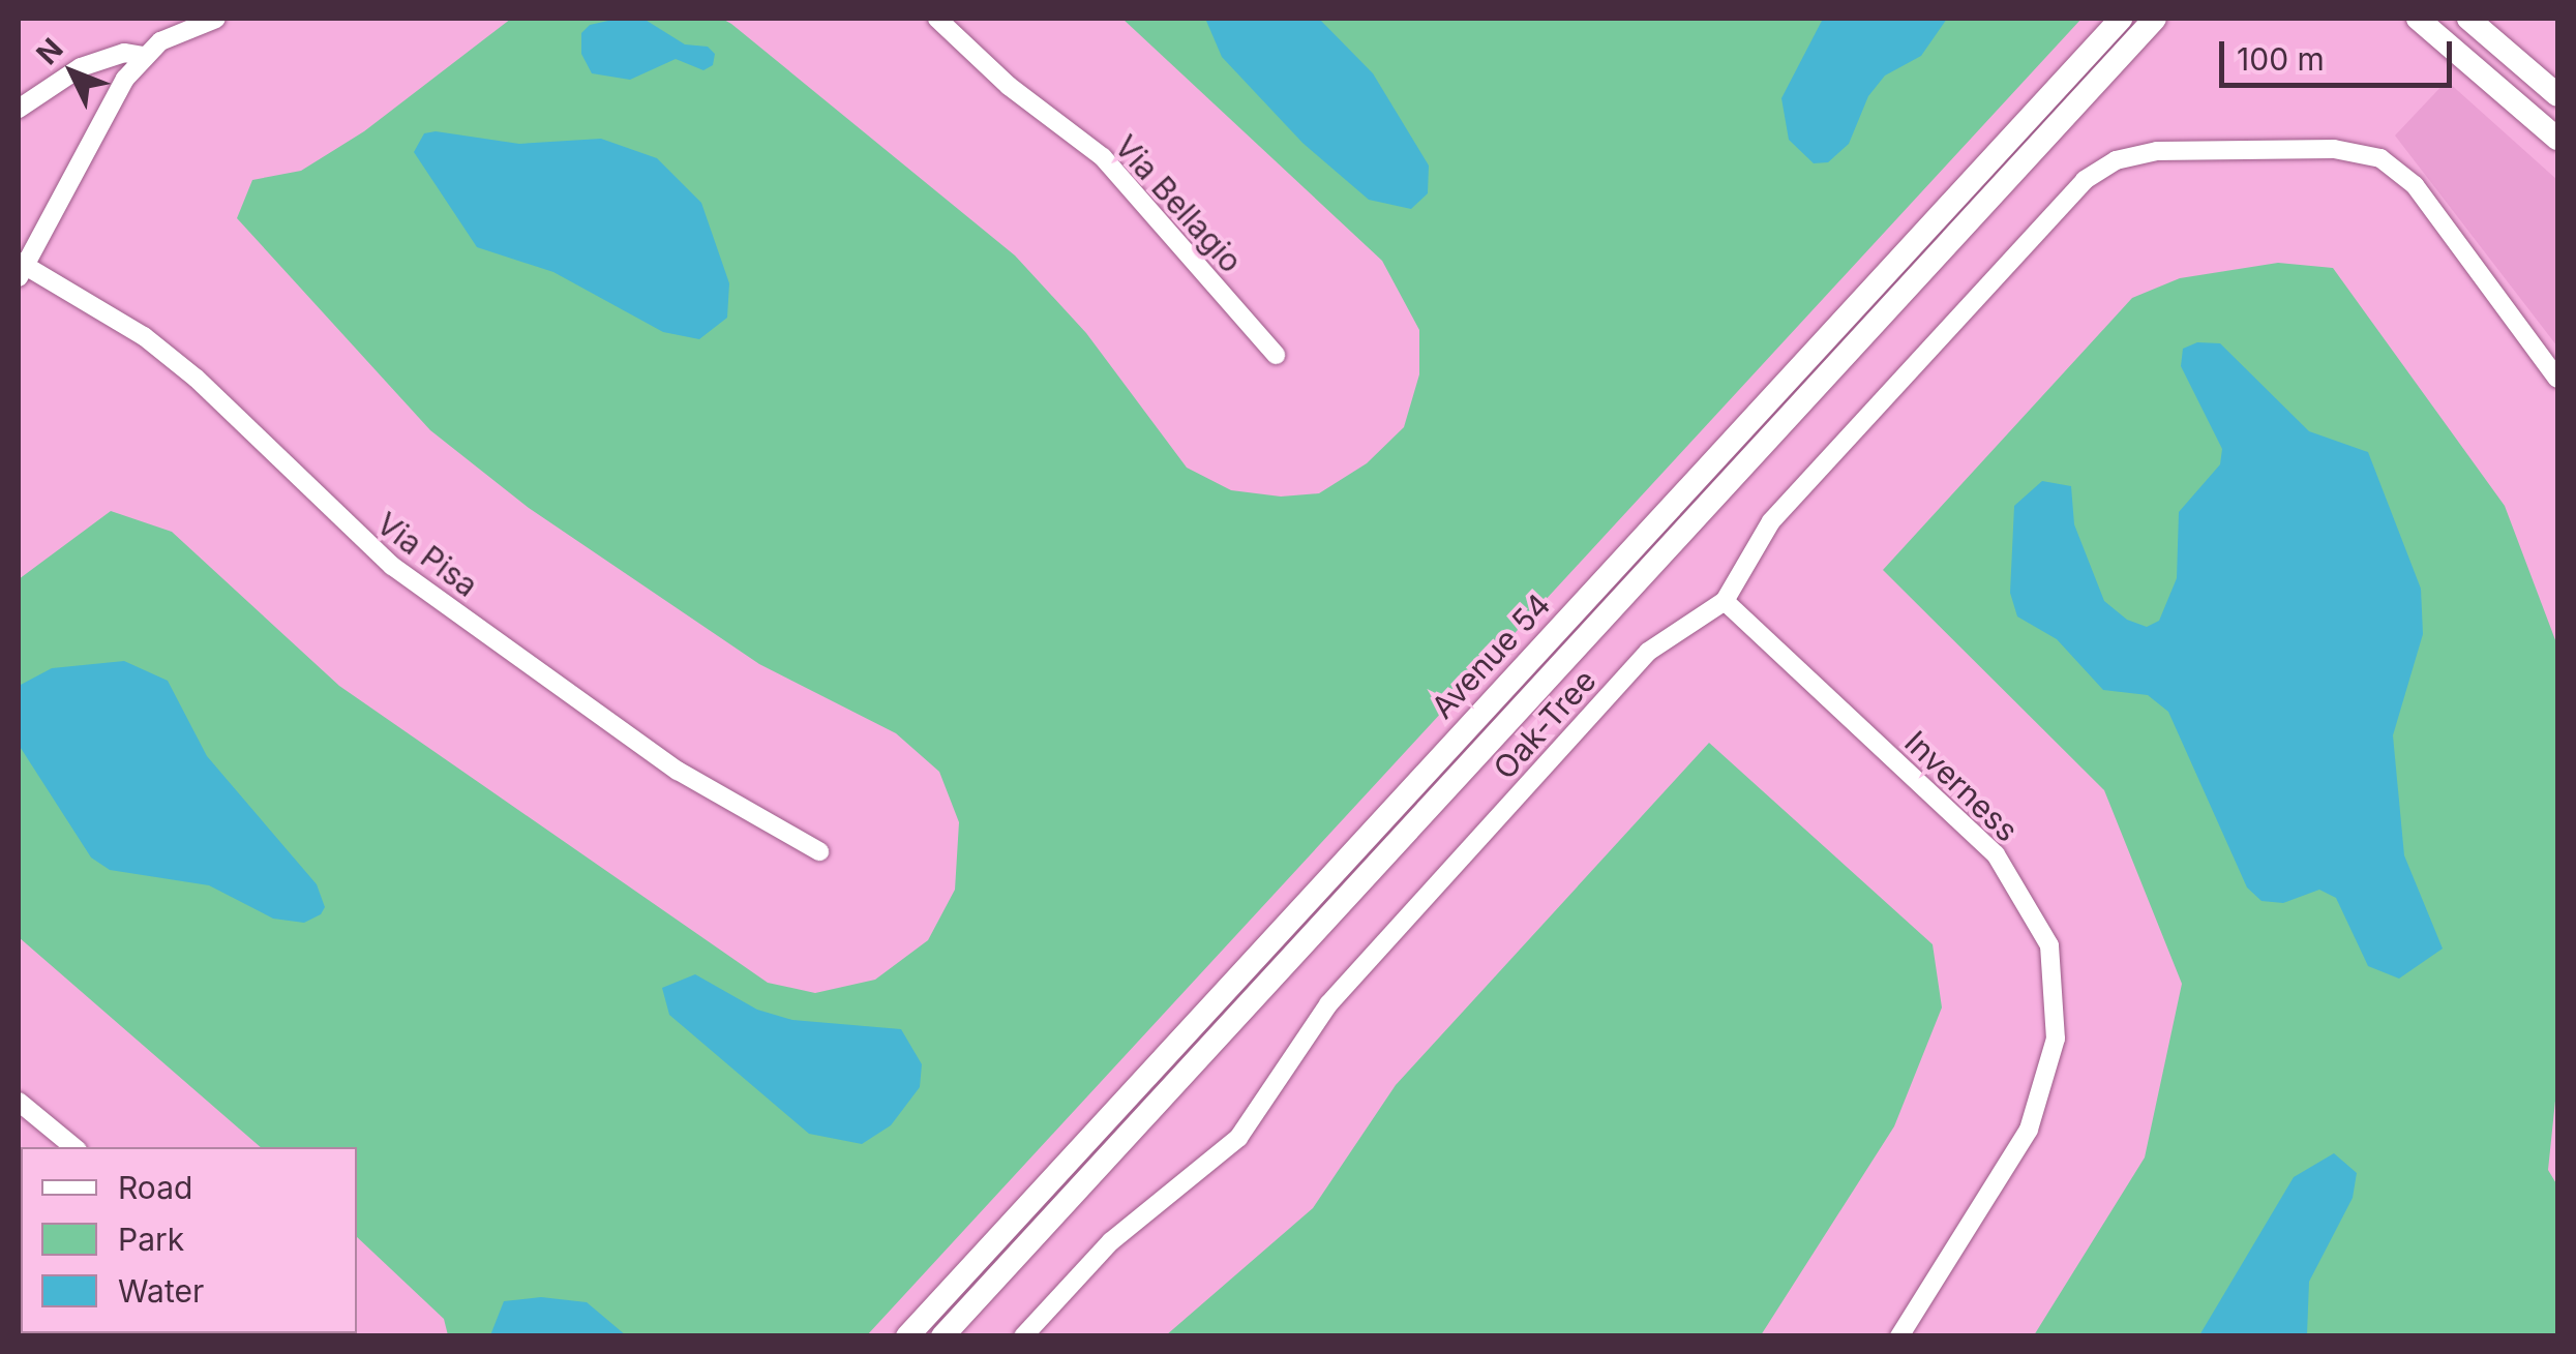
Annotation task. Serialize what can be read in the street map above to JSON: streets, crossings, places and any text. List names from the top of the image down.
{
  "streets": {
    "street": [
      "Via Bellagio",
      "Via Pisa",
      "Avenue 54",
      "Oak-Tree",
      "Inverness"
    ]
  },
  "crossings": [
    ["Oak-Tree", "Inverness"]
  ],
  "legend": ["Road", "Park", "Water"],
  "scale_bar": "100 m",
  "north": "top left"
}
